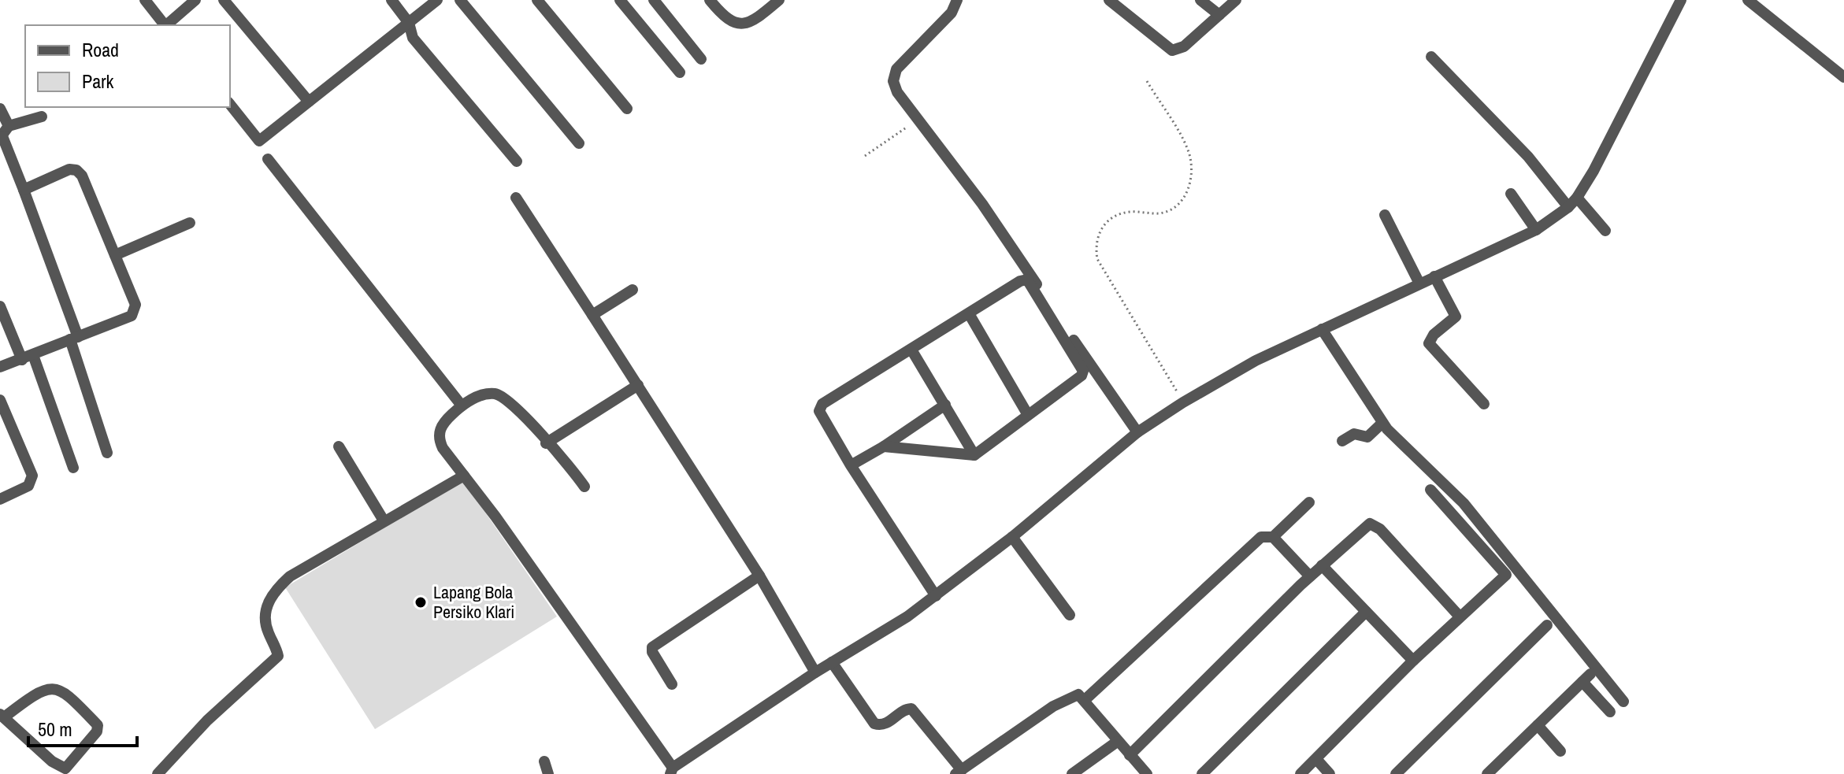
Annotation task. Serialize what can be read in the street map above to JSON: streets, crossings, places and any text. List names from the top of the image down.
{
  "places": ["Lapang Bola Persiko Klari"],
  "legend": ["Road", "Park"],
  "scale_bar": "50 m"
}
